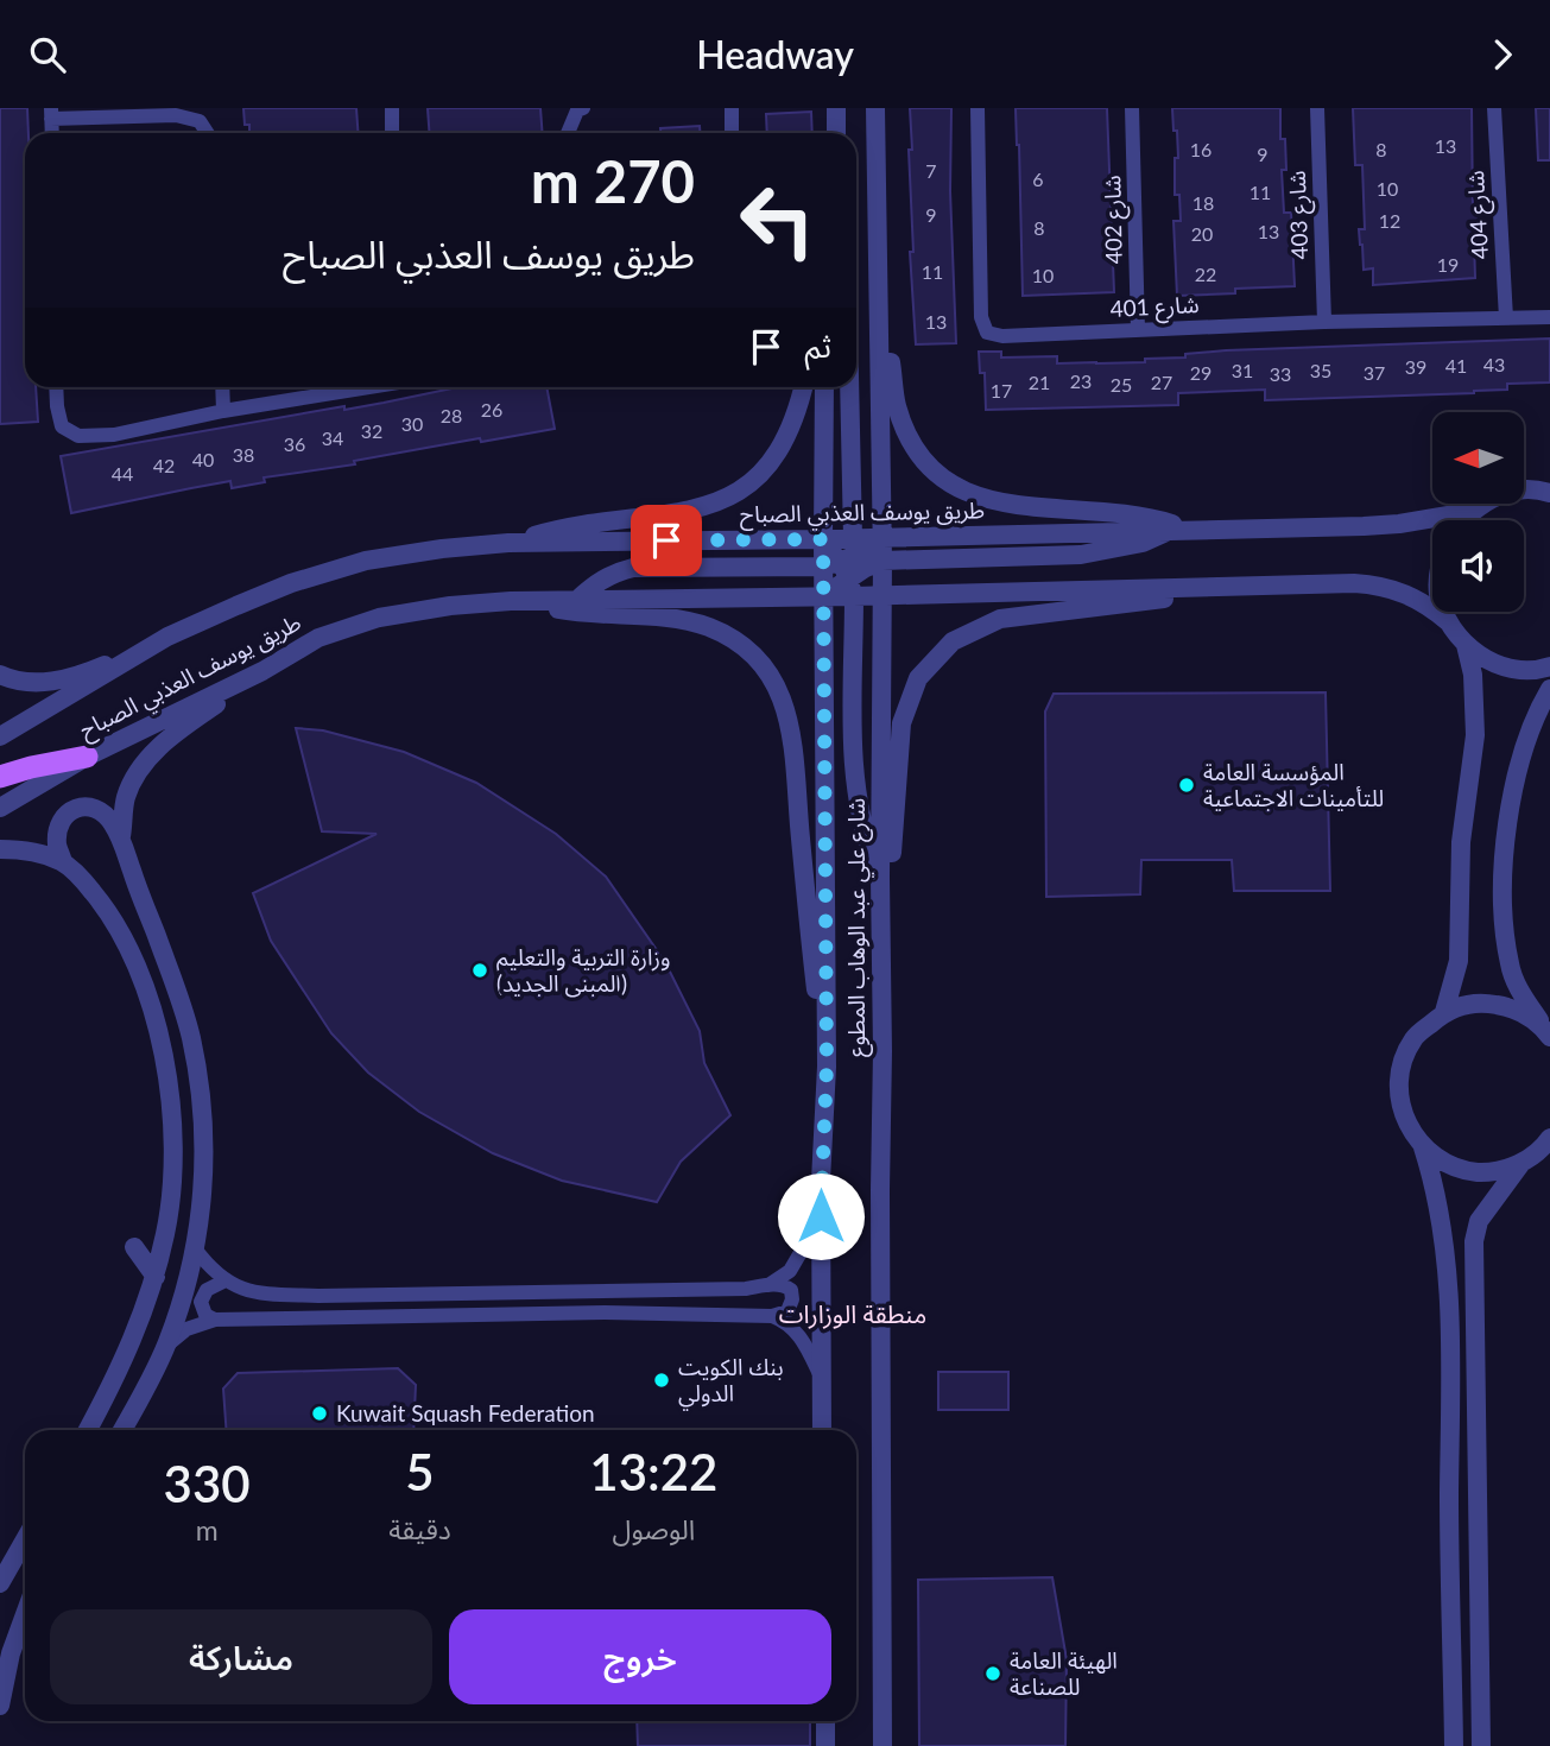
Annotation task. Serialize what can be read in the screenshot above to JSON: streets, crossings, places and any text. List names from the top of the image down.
{
  "streets": {
    "street": [
      "شارع 403",
      "شارع 404",
      "شارع 402",
      "شارع 401",
      "طريق يوسف العذبي الصباح",
      "شارع علي عبد الوهاب المطوع"
    ]
  },
  "crossings": [
    ["شارع 403", "شارع 401"],
    ["شارع 404", "شارع 401"],
    ["شارع 402", "شارع 401"],
    ["طريق يوسف العذبي الصباح", "شارع علي عبد الوهاب المطوع"]
  ],
  "districts": ["منطقة الوزارات"],
  "places": [
    "المؤسسة العامة للتأمينات الاجتماعية",
    "وزارة التربية والتعليم (المبنى الجديد)",
    "بنك الكويت الدولي",
    "Kuwait Squash Federation",
    "الهيئة العامة للصناعة"
  ],
  "house_numbers": [
    "13",
    "16",
    "8",
    "9",
    "7",
    "6",
    "10",
    "11",
    "18",
    "9",
    "12",
    "8",
    "13",
    "20",
    "19",
    "11",
    "22",
    "10",
    "13",
    "43",
    "41",
    "39",
    "31",
    "35",
    "29",
    "37",
    "33",
    "23",
    "21",
    "27",
    "25",
    "17",
    "26",
    "28",
    "30",
    "32",
    "34",
    "36",
    "38",
    "40",
    "42",
    "44"
  ],
  "north": "left",
  "page": {
    "header": "Headway",
    "turn": ["270 m", "طريق يوسف العذبي الصباح"],
    "then": "ثم",
    "eta": [
      "13:22",
      "الوصول",
      "5",
      "دقيقة",
      "330",
      "m"
    ],
    "buttons": ["خروج", "مشاركة"]
  }
}
